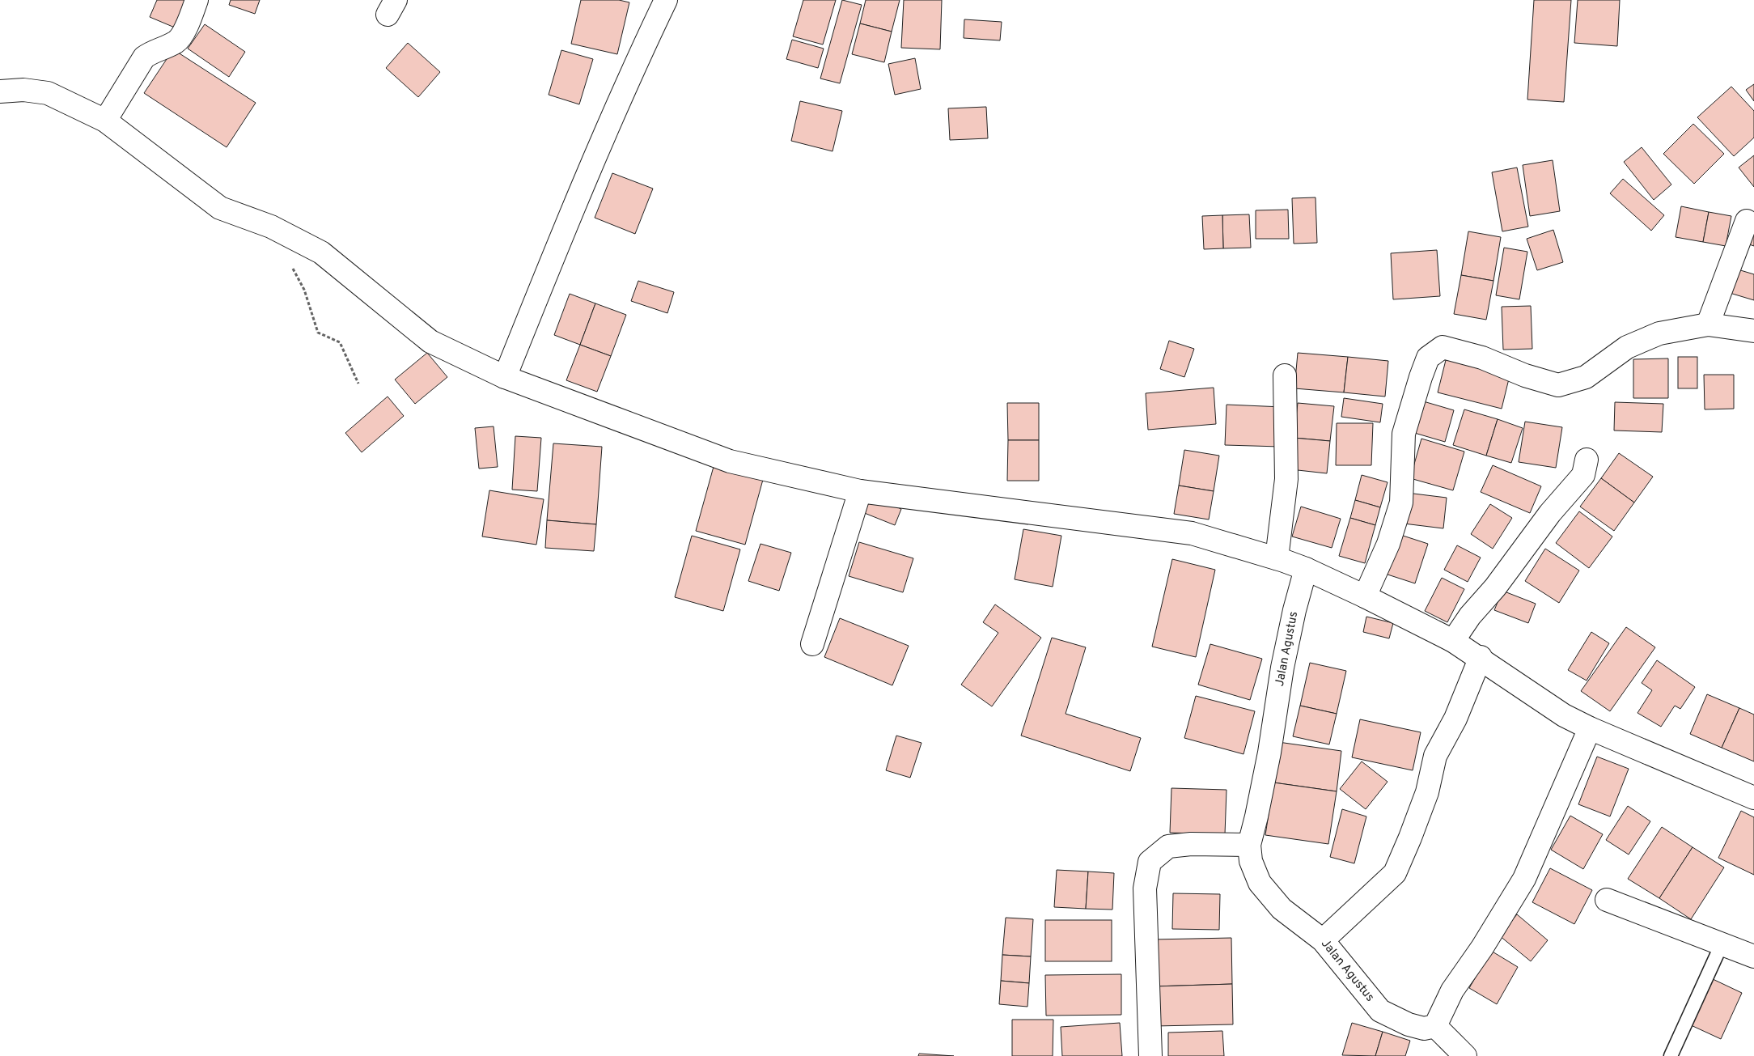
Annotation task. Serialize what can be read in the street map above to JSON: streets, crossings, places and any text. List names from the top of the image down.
{
  "streets": {
    "street": ["Jalan Agustus"]
  }
}
